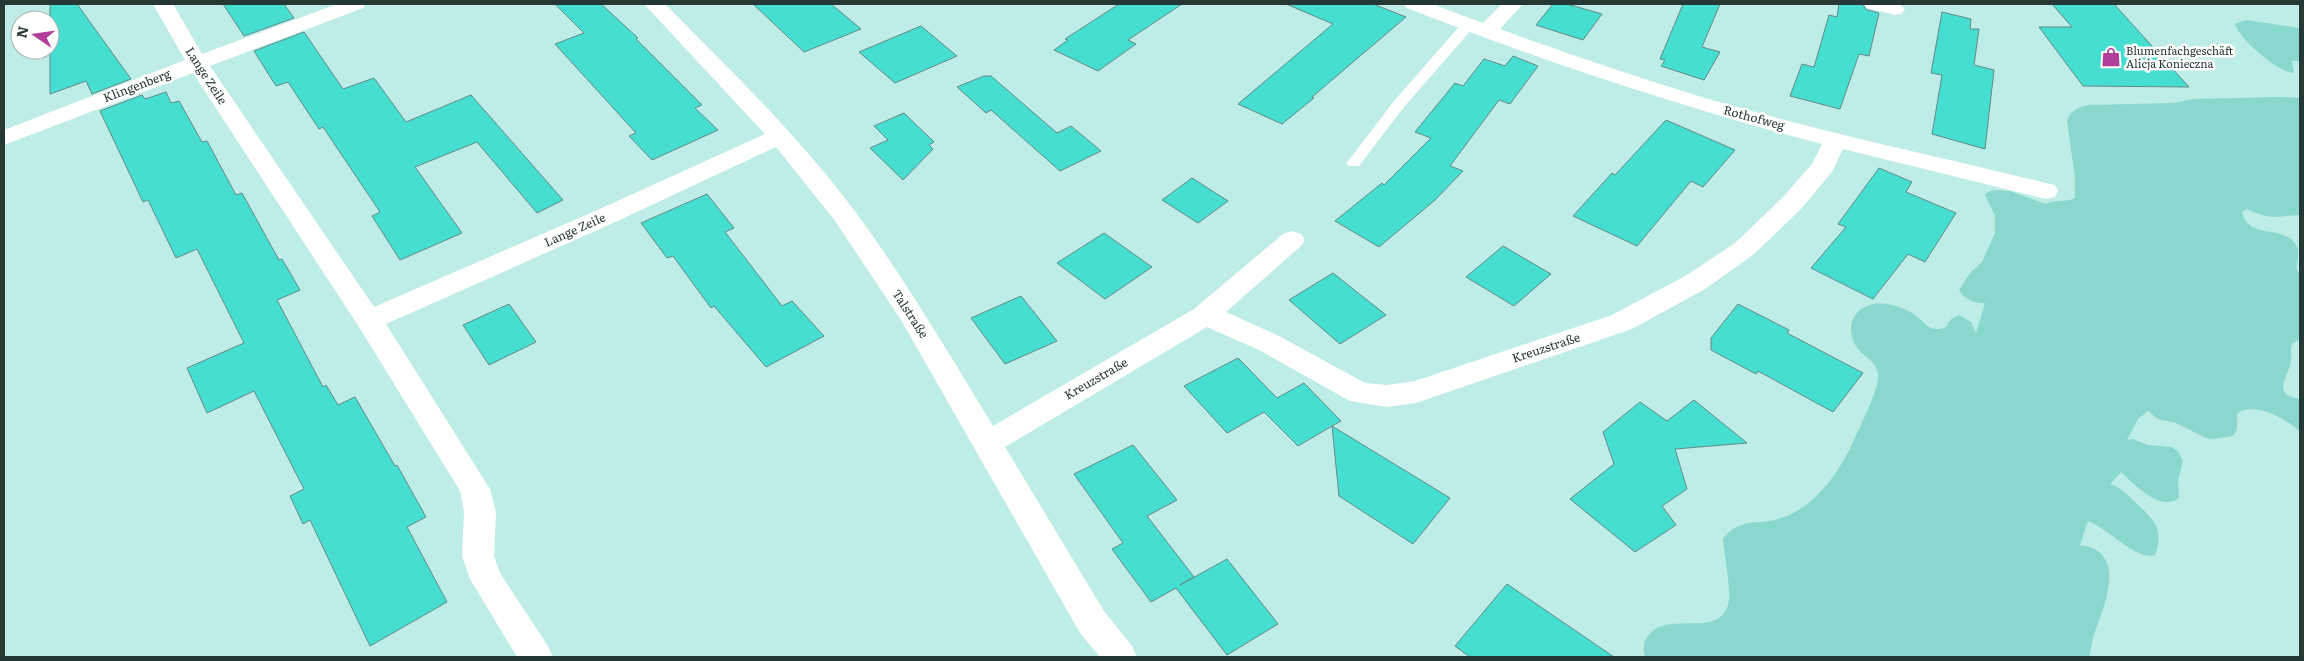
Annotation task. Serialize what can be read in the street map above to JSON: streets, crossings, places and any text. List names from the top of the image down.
{
  "streets": {
    "street": [
      "Lange Zeile",
      "Klingenberg",
      "Rothofweg",
      "Talstraße",
      "Kreuzstraße"
    ]
  },
  "crossings": [
    ["Lange Zeile", "Klingenberg"],
    ["Lange Zeile", "Talstraße"],
    ["Rothofweg", "Kreuzstraße"],
    ["Talstraße", "Kreuzstraße"]
  ],
  "places": {
    "shop": ["Blumenfachgeschäft Alicja Konieczna"]
  },
  "north": "left"
}
